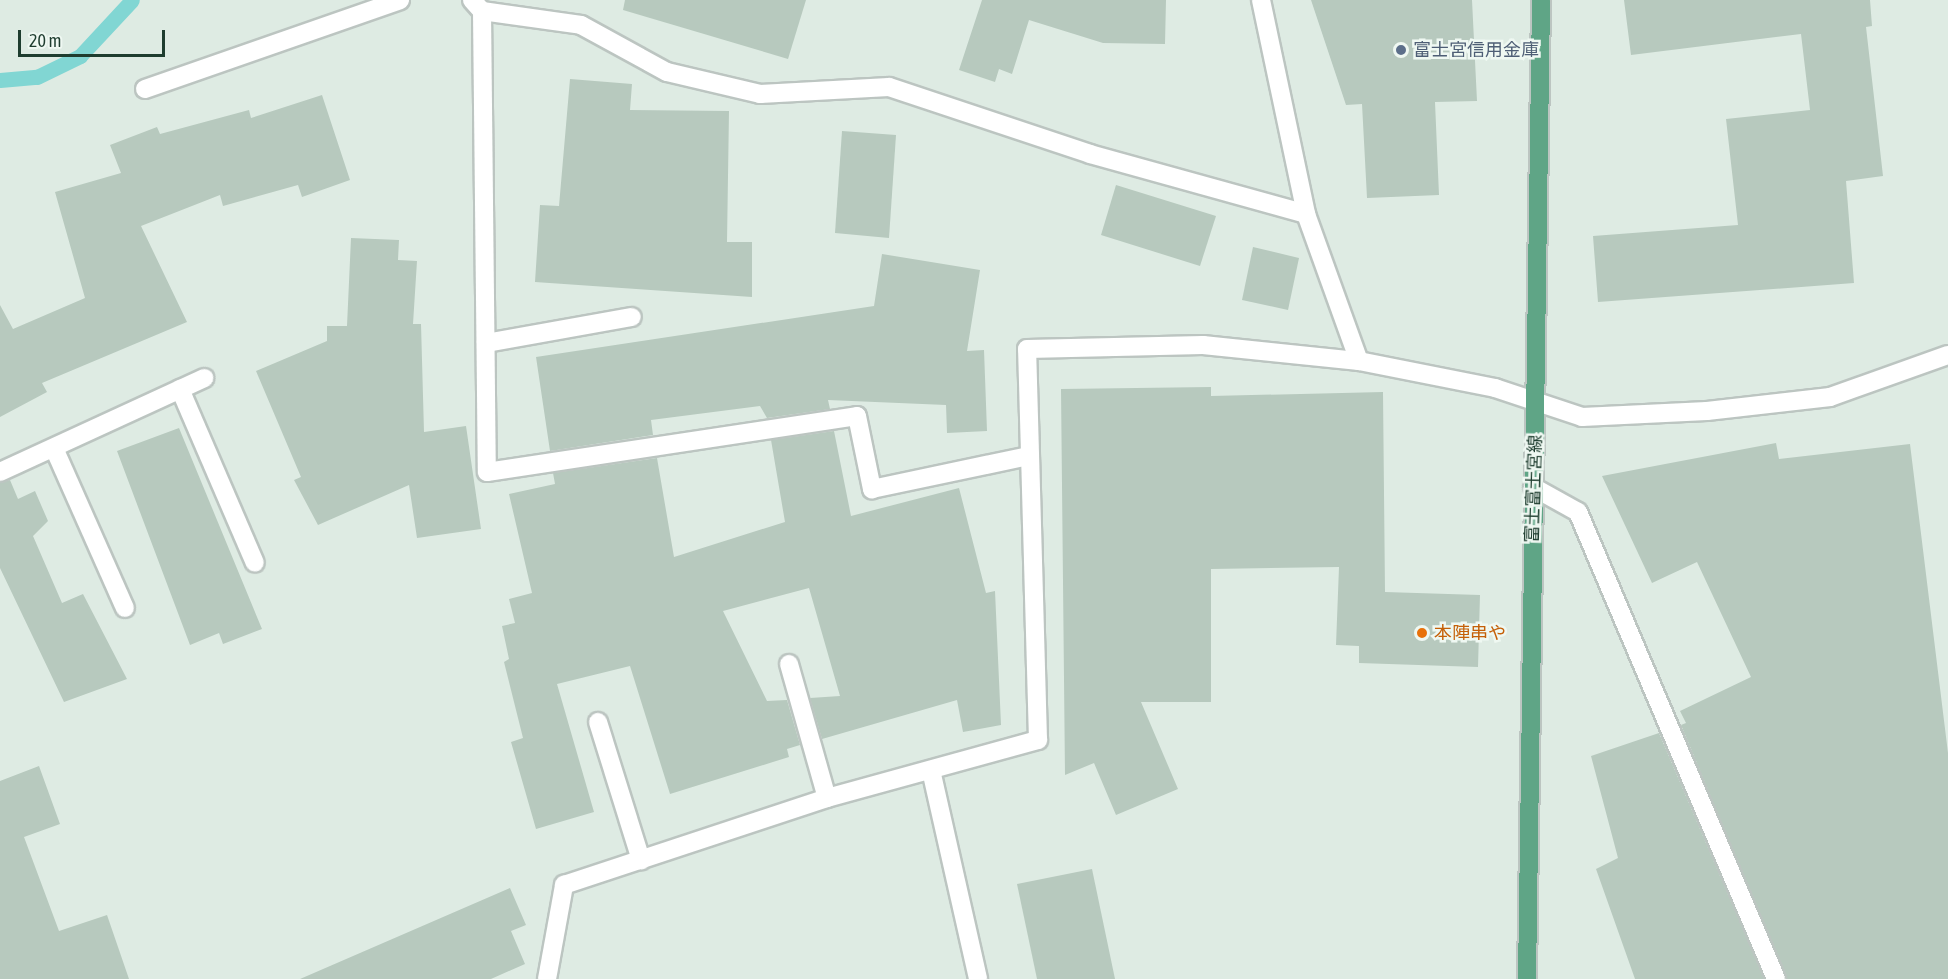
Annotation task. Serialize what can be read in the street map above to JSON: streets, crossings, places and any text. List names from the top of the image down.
{
  "streets": {
    "main road": ["富士富士宮線"]
  },
  "places": ["富士宮信用金庫", "本陣串や"],
  "scale_bar": "20 m"
}
